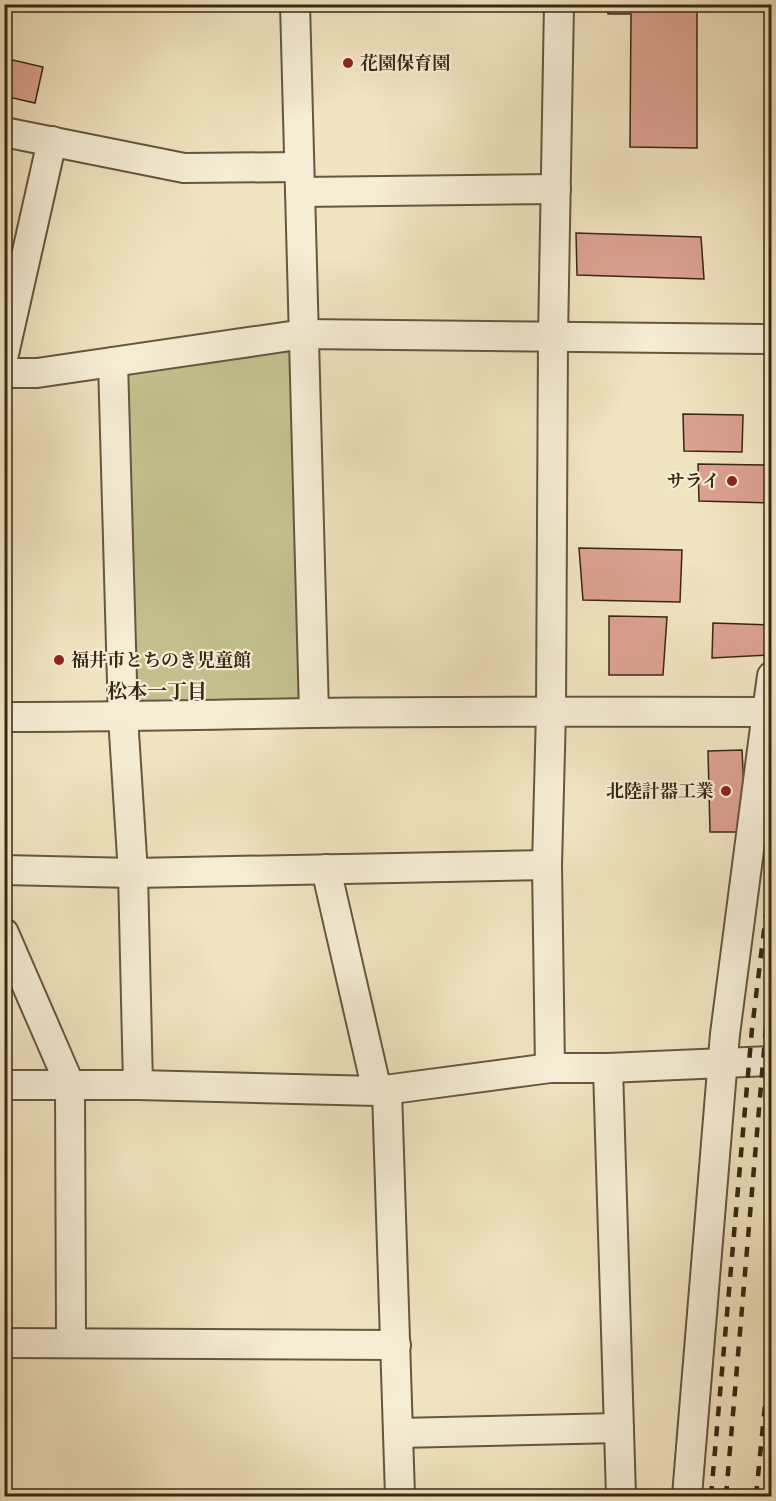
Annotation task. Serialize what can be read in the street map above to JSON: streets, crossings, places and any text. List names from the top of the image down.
{
  "districts": ["松本一丁目"],
  "places": [
    "花園保育園",
    "サライ",
    "福井市とちのき児童館",
    "北陸計器工業"
  ]
}
